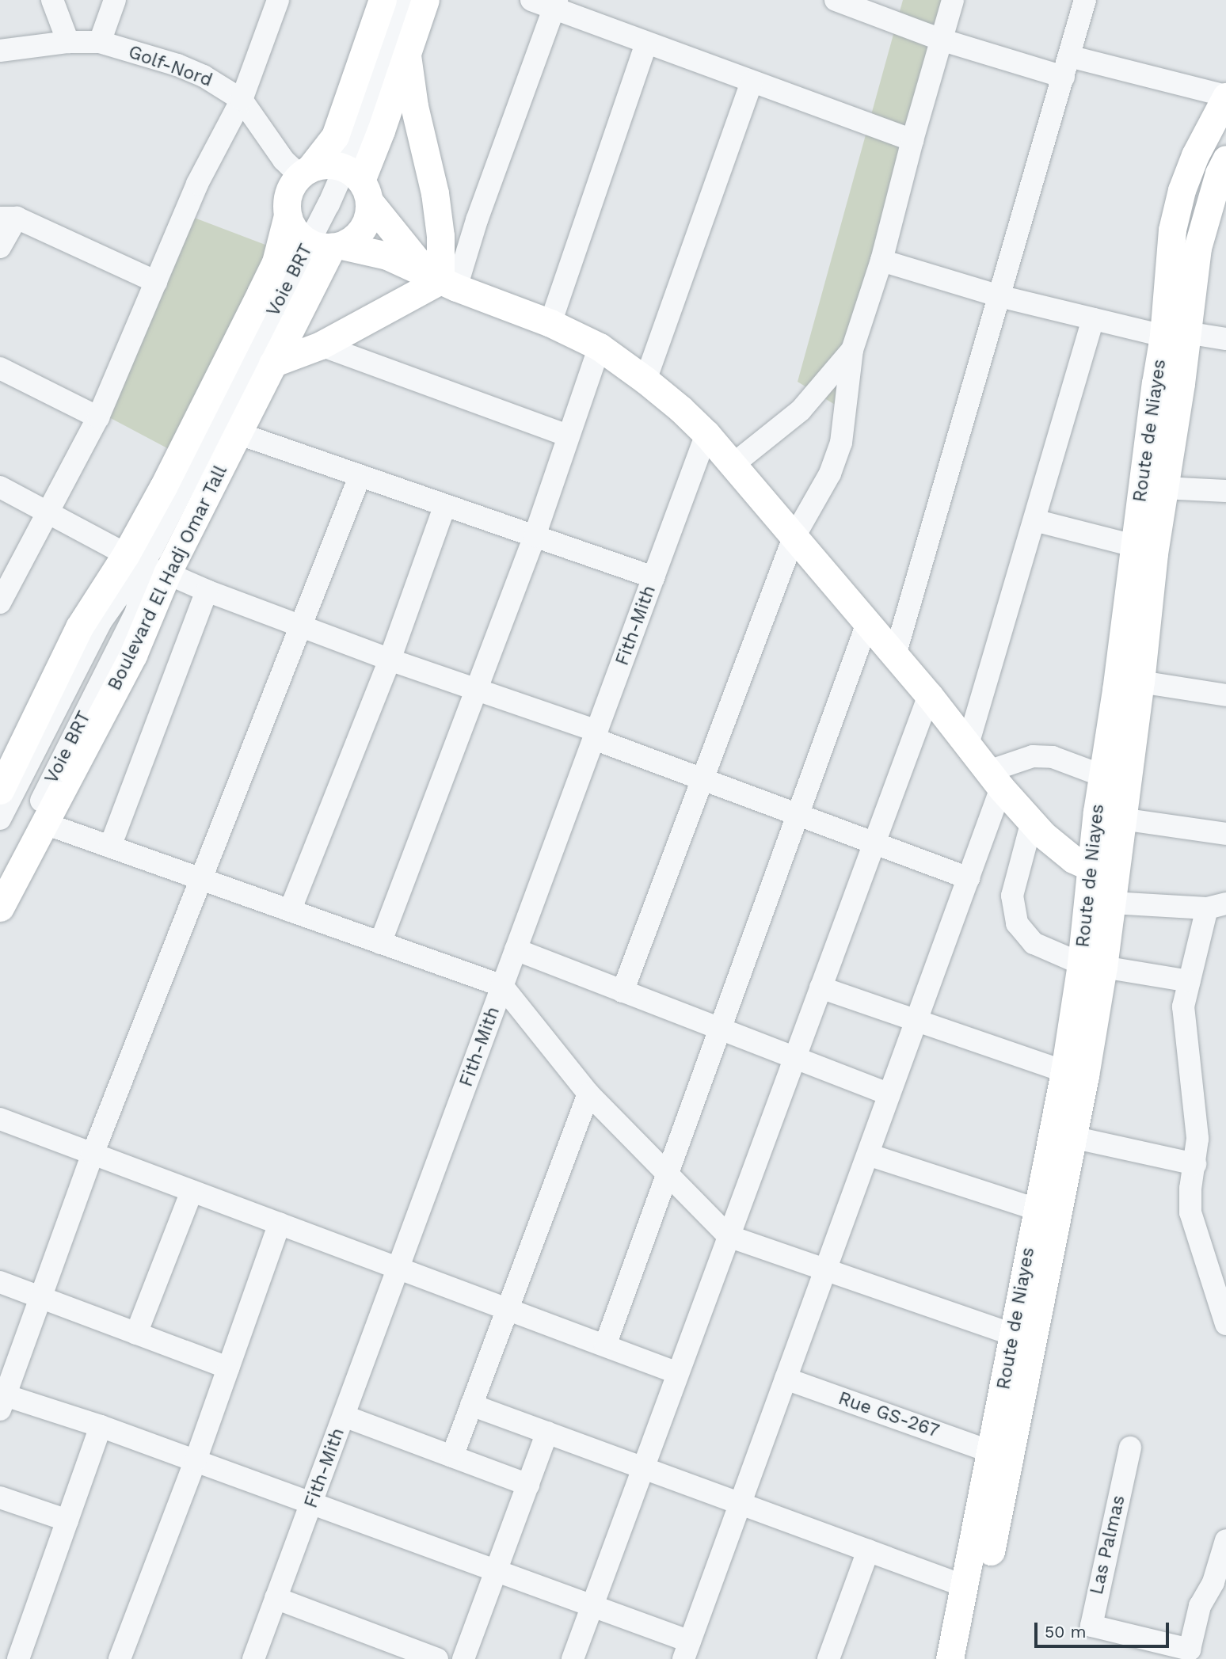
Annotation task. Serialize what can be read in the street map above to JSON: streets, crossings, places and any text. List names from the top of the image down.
{
  "streets": {
    "main road": ["Route de Niayes", "Boulevard El Hadj Omar Tall"],
    "street": [
      "Golf-Nord",
      "Voie BRT",
      "Fith-Mith",
      "Rue GS-267",
      "Las Palmas"
    ]
  },
  "crossings": [
    ["Golf-Nord", "Voie BRT"],
    ["Golf-Nord", "Boulevard El Hadj Omar Tall"],
    ["Voie BRT", "Boulevard El Hadj Omar Tall"],
    ["Route de Niayes", "Rue GS-267"]
  ],
  "scale_bar": "50 m"
}
